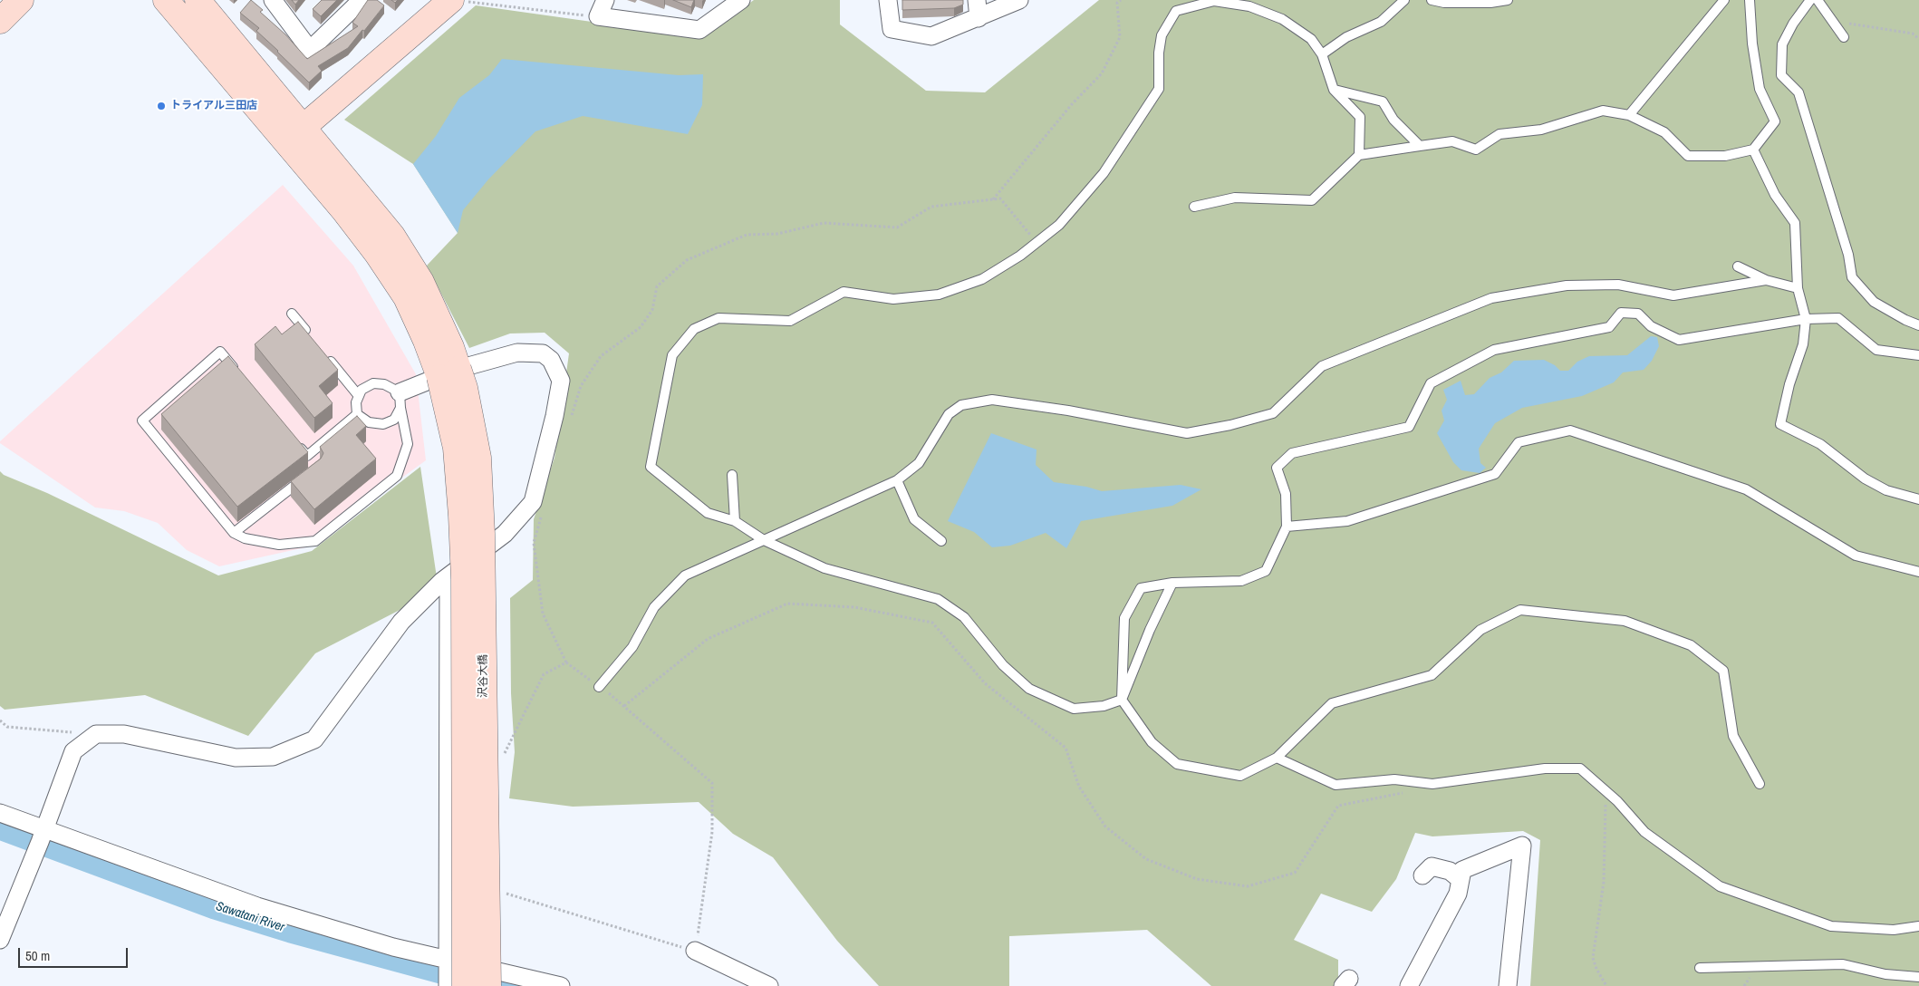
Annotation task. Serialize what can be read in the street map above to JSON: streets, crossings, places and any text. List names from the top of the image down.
{
  "streets": {
    "street": ["沢谷大橋"]
  },
  "water": ["Sawatani River"],
  "places": ["トライアル三田店"],
  "scale_bar": "50 m"
}
